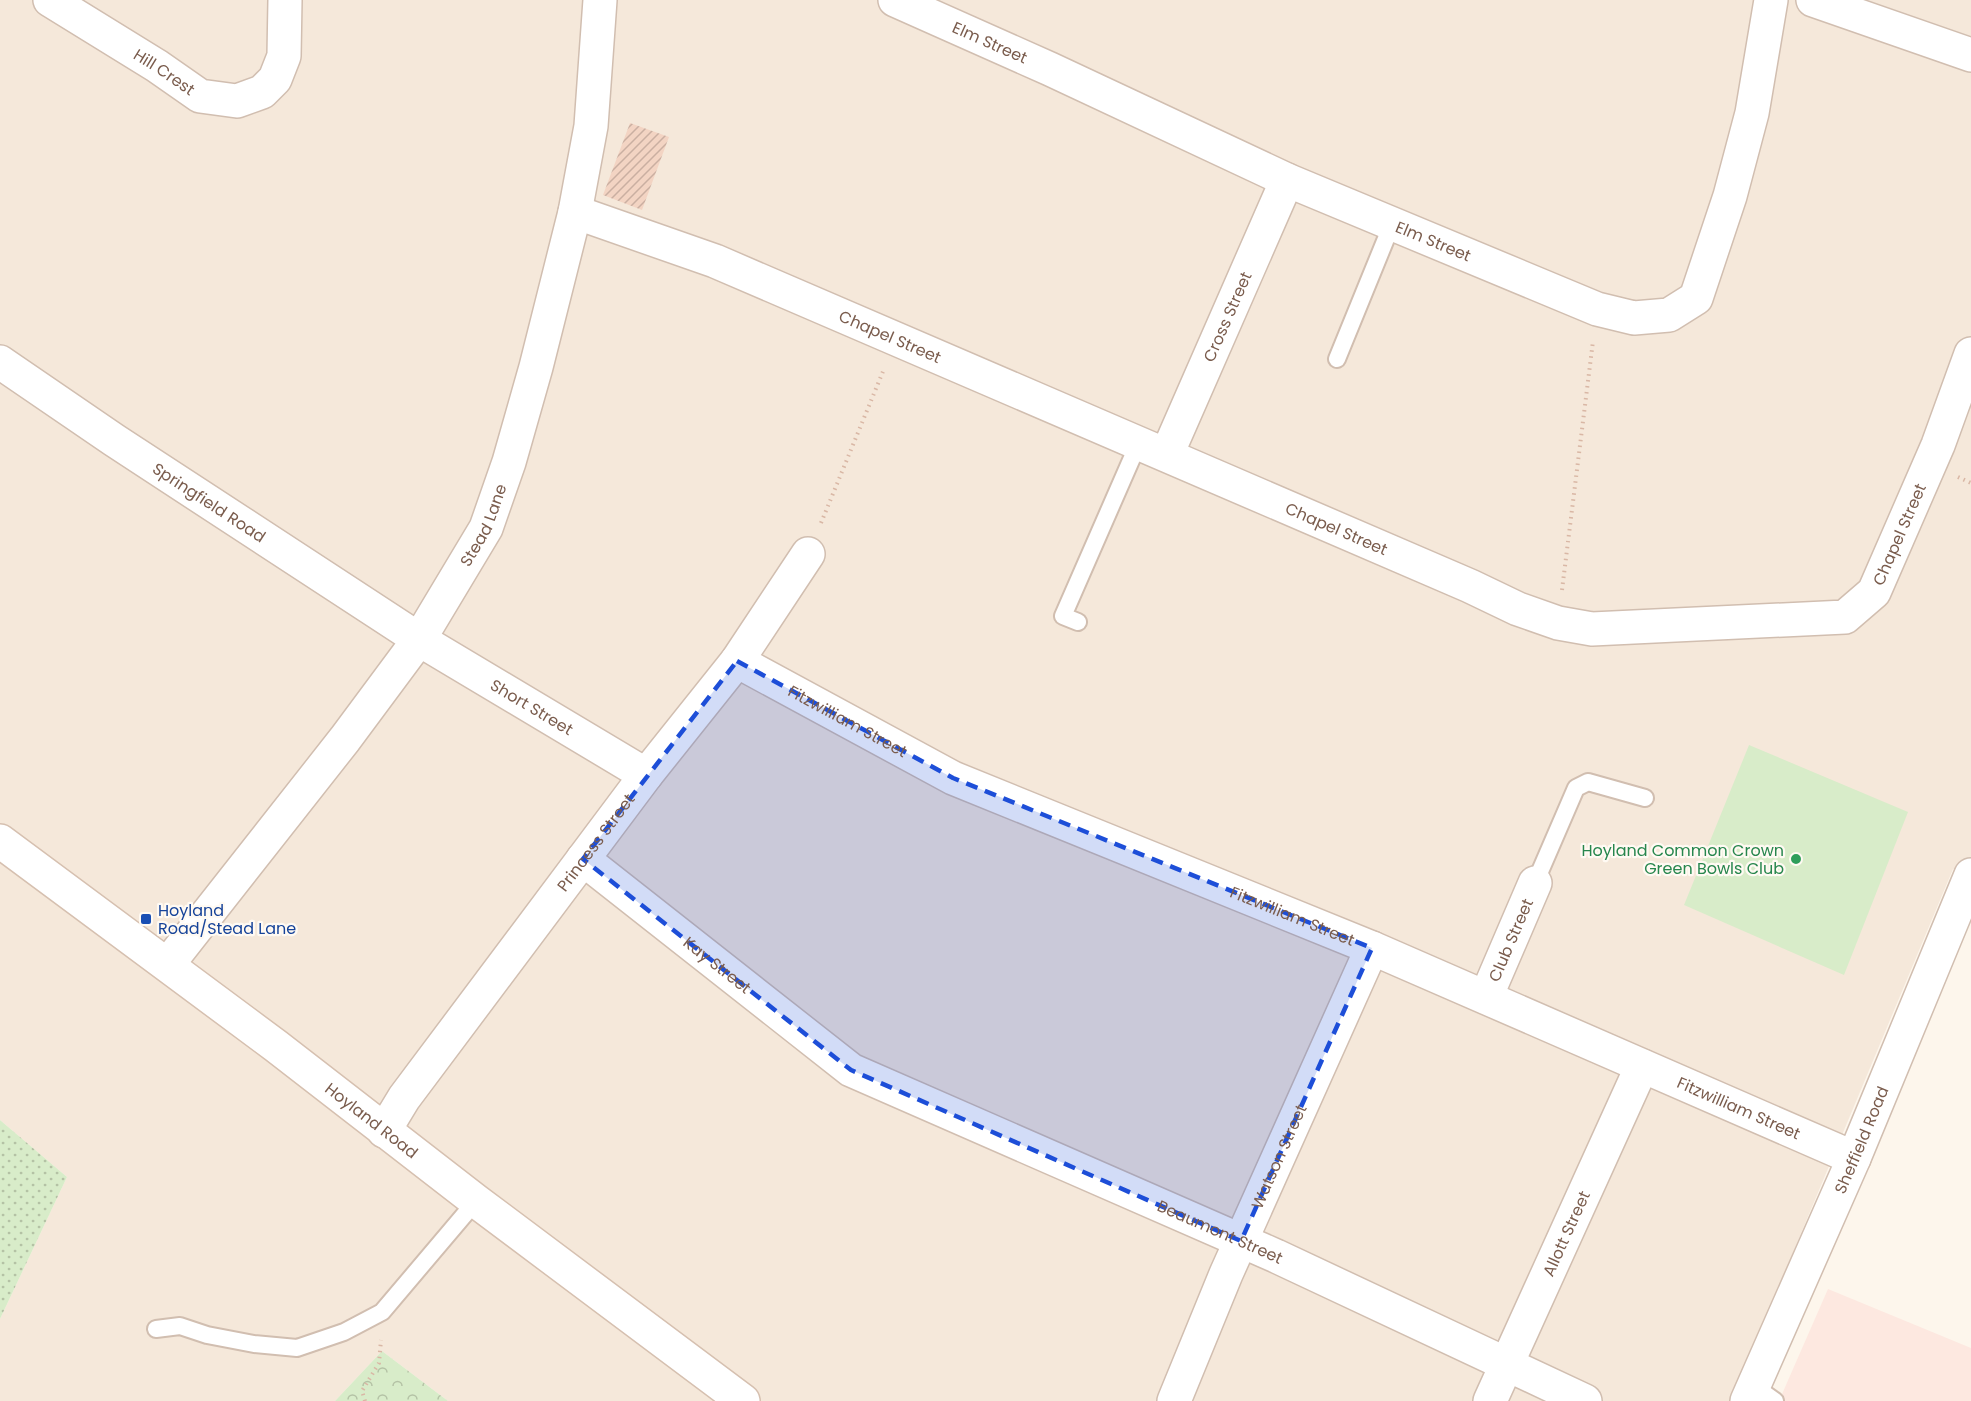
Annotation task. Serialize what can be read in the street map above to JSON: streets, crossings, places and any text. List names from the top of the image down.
{
  "streets": {
    "street": [
      "Elm Street",
      "Hill Crest",
      "Cross Street",
      "Chapel Street",
      "Springfield Road",
      "Stead Lane",
      "Short Street",
      "Fitzwilliam Street",
      "Princess Street",
      "Club Street",
      "Kay Street",
      "Hoyland Road",
      "Sheffield Road",
      "Watson Street",
      "Beaumont Street",
      "Allott Street"
    ]
  },
  "crossings": [
    ["Elm Street", "Cross Street"],
    ["Cross Street", "Chapel Street"],
    ["Chapel Street", "Stead Lane"],
    ["Springfield Road", "Stead Lane"],
    ["Springfield Road", "Short Street"],
    ["Stead Lane", "Short Street"],
    ["Stead Lane", "Hoyland Road"],
    ["Short Street", "Princess Street"],
    ["Fitzwilliam Street", "Princess Street"],
    ["Fitzwilliam Street", "Club Street"],
    ["Fitzwilliam Street", "Sheffield Road"],
    ["Fitzwilliam Street", "Watson Street"],
    ["Fitzwilliam Street", "Allott Street"],
    ["Princess Street", "Kay Street"],
    ["Princess Street", "Hoyland Road"],
    ["Kay Street", "Beaumont Street"],
    ["Watson Street", "Beaumont Street"],
    ["Beaumont Street", "Allott Street"]
  ],
  "places": {
    "other": ["Hoyland Common Crown Green Bowls Club"],
    "transit": ["Hoyland Road/Stead Lane"]
  }
}
